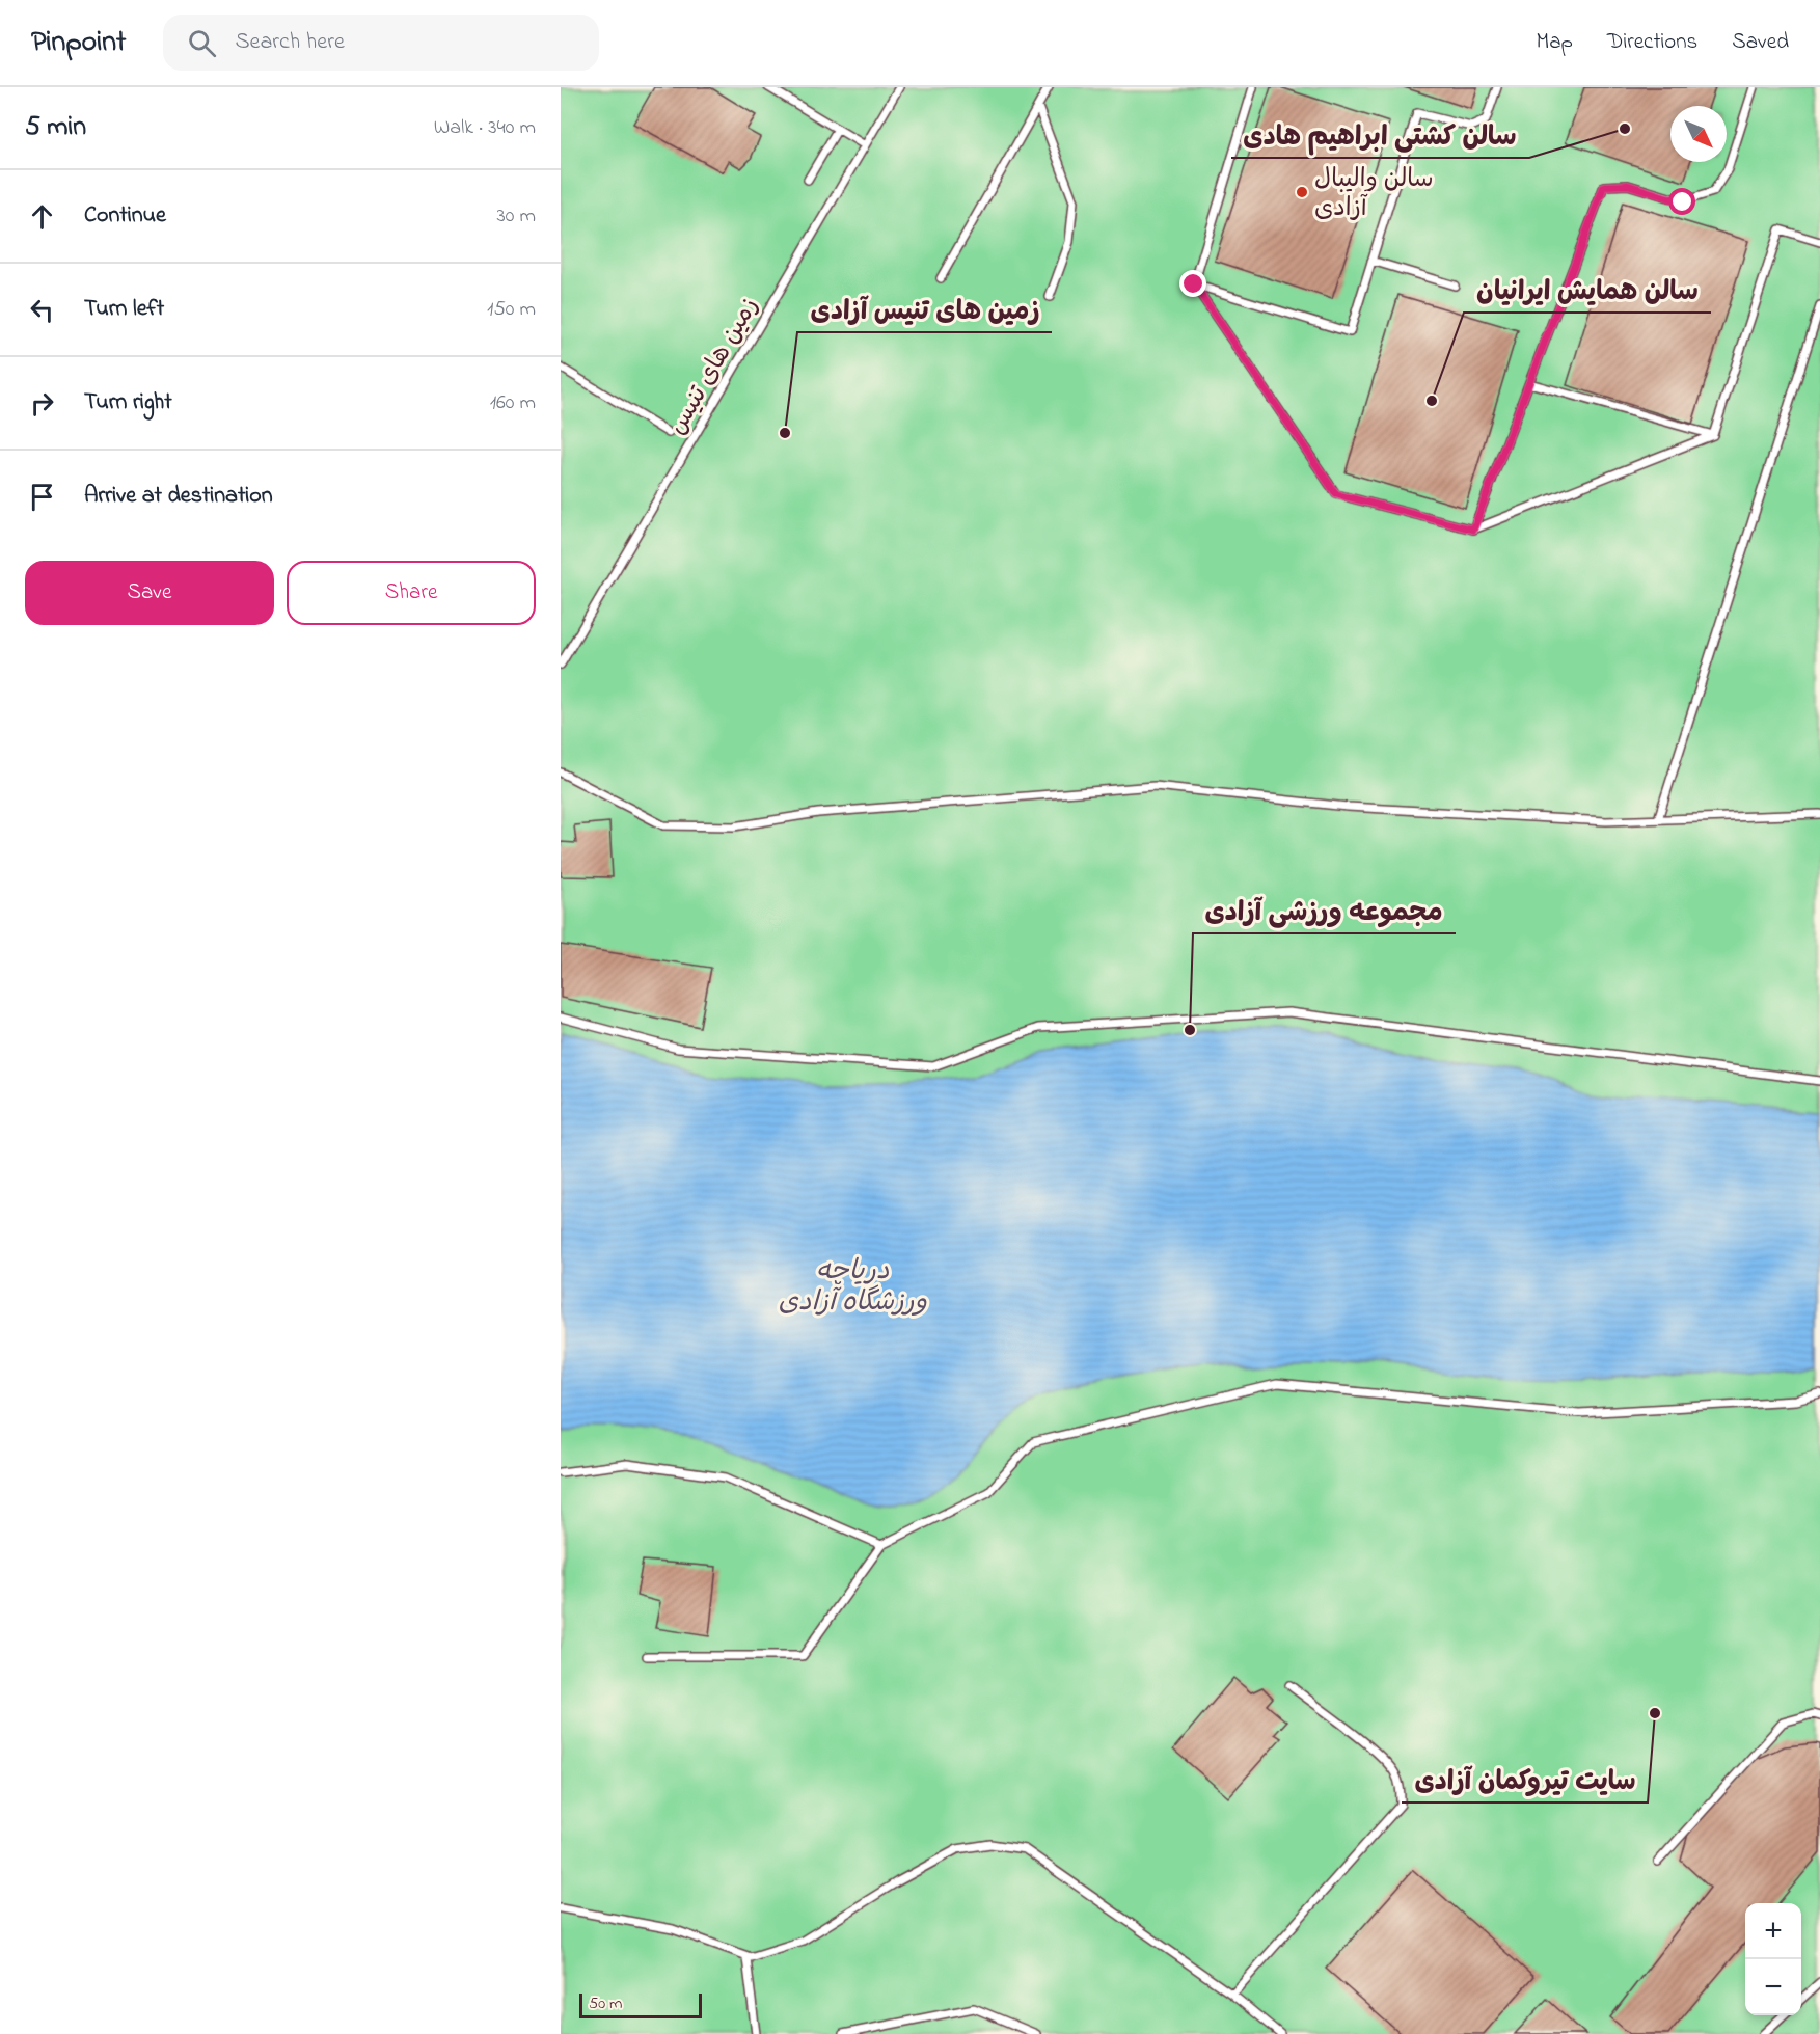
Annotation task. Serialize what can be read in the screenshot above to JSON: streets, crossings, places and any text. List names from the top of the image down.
{
  "streets": {
    "lane": ["زمین های تنیس"]
  },
  "water": ["دریاچه ورزشگاه آزادی"],
  "places": [
    "سالن کشتی ابراهیم هادی",
    "سالن والیبال آزادی",
    "سالن همایش ایرانیان",
    "زمین های تنیس آزادی",
    "مجموعه ورزشی آزادی",
    "سایت تیروکمان آزادی"
  ],
  "scale_bar": "50 m",
  "north": "bottom right",
  "page": {
    "header": "Pinpoint",
    "search": "Search here",
    "nav": ["Map", "Directions", "Saved"],
    "heading": ["5 min", "Walk · 340 m"],
    "list": [
      ["Continue", "30 m"],
      ["Turn left", "150 m"],
      ["Turn right", "160 m"],
      "Arrive at destination"
    ],
    "buttons": ["Save", "Share"],
    "map_buttons": ["+", "−"],
    "scale": "50 m"
  }
}
